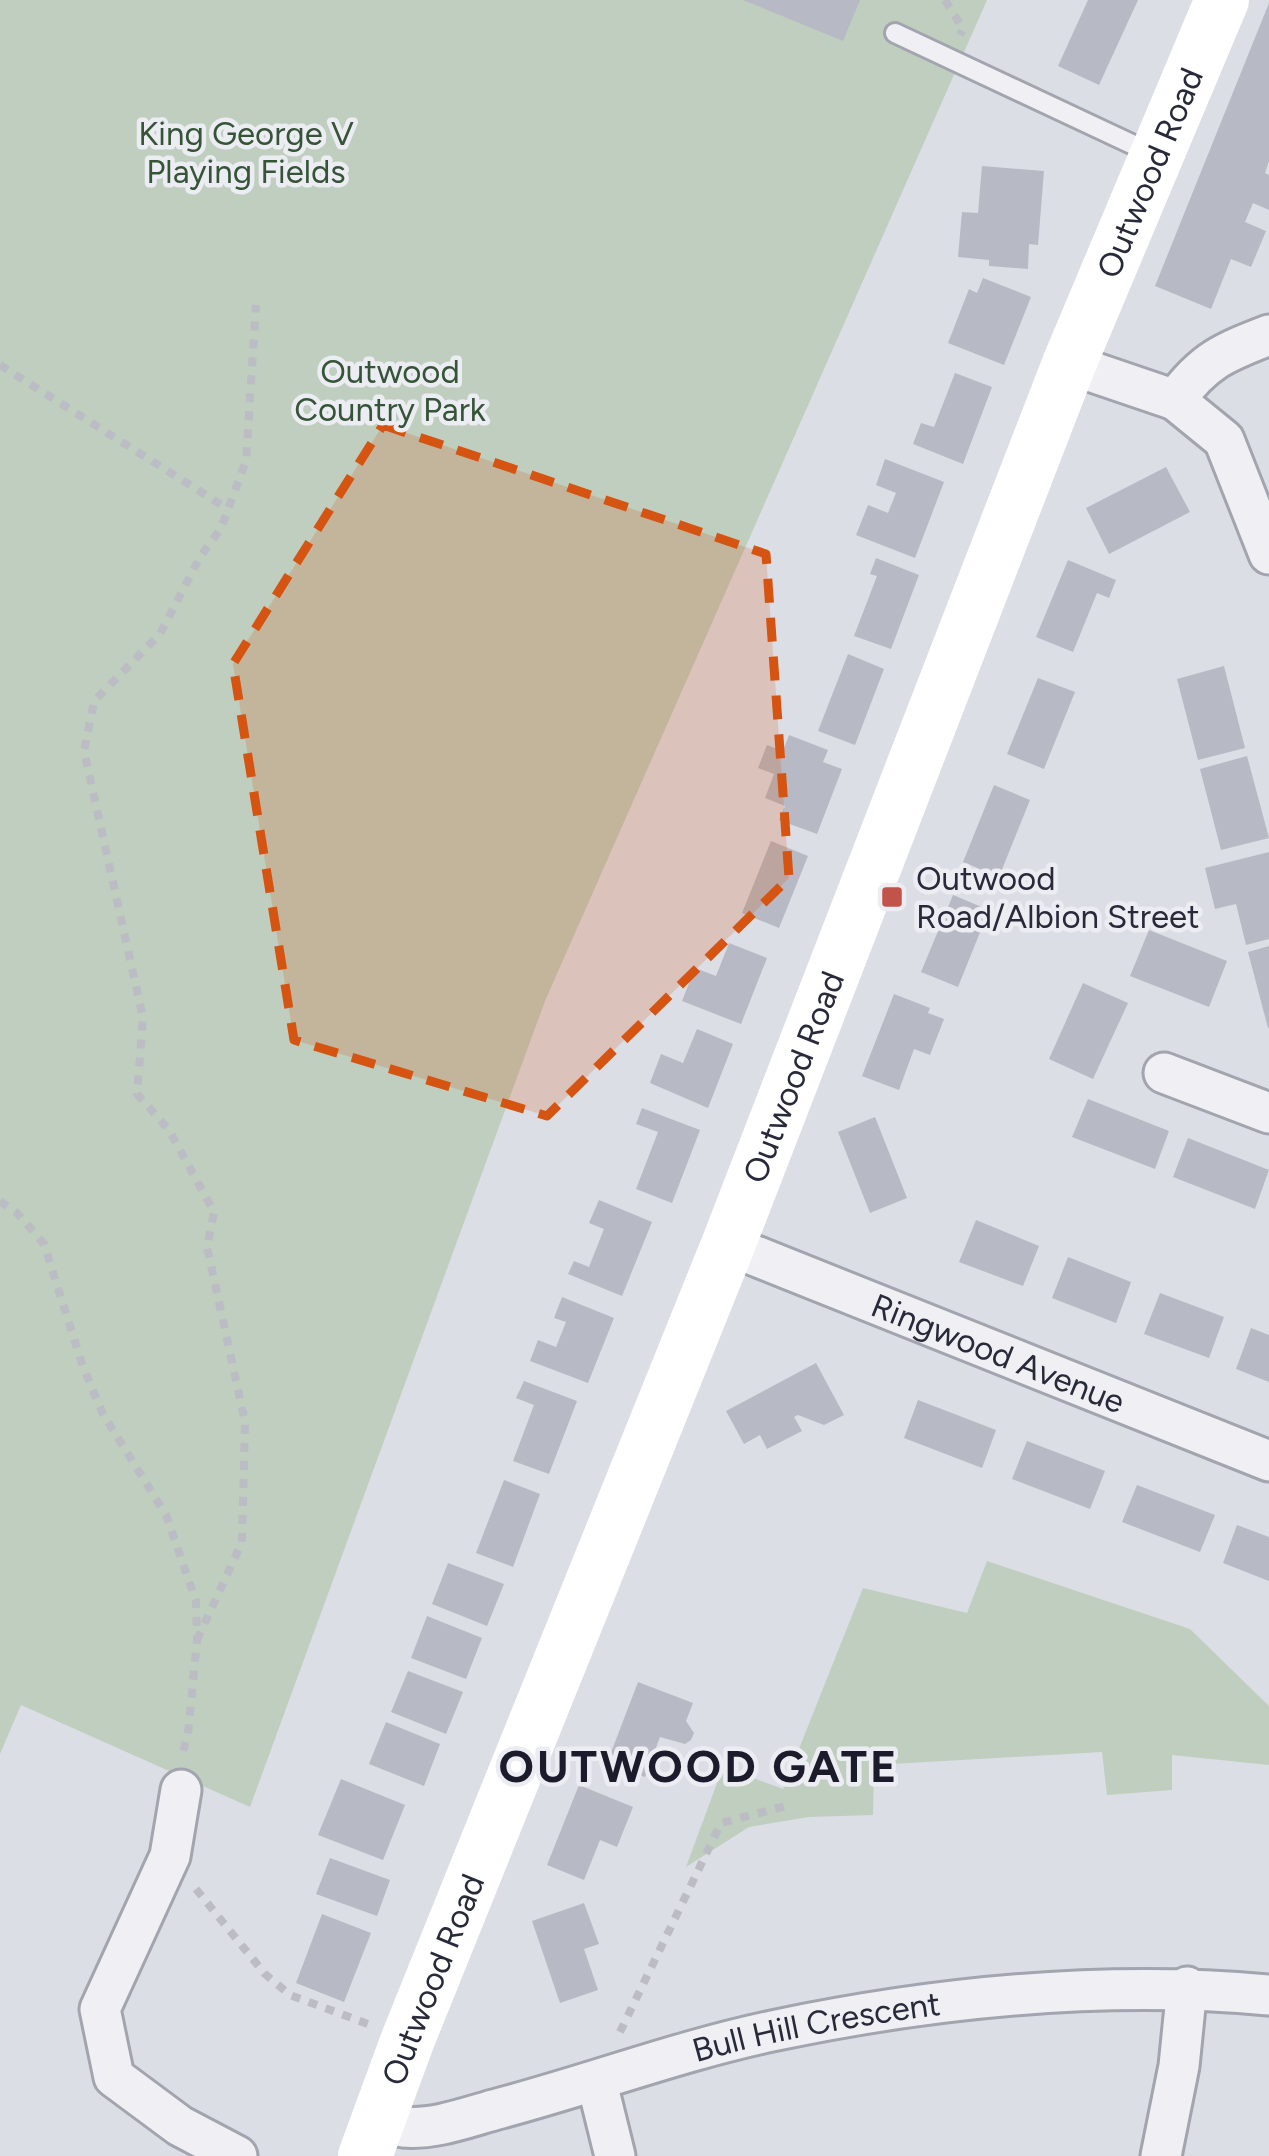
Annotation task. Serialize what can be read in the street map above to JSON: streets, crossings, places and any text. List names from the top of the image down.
{
  "streets": {
    "street": ["Outwood Road", "Ringwood Avenue", "Bull Hill Crescent"]
  },
  "crossings": [
    ["Outwood Road", "Ringwood Avenue"],
    ["Outwood Road", "Bull Hill Crescent"]
  ],
  "districts": ["OUTWOOD GATE"],
  "parks": ["King George V Playing Fields", "Outwood Country Park"],
  "places": {
    "transit": ["Outwood Road/Albion Street"]
  }
}
